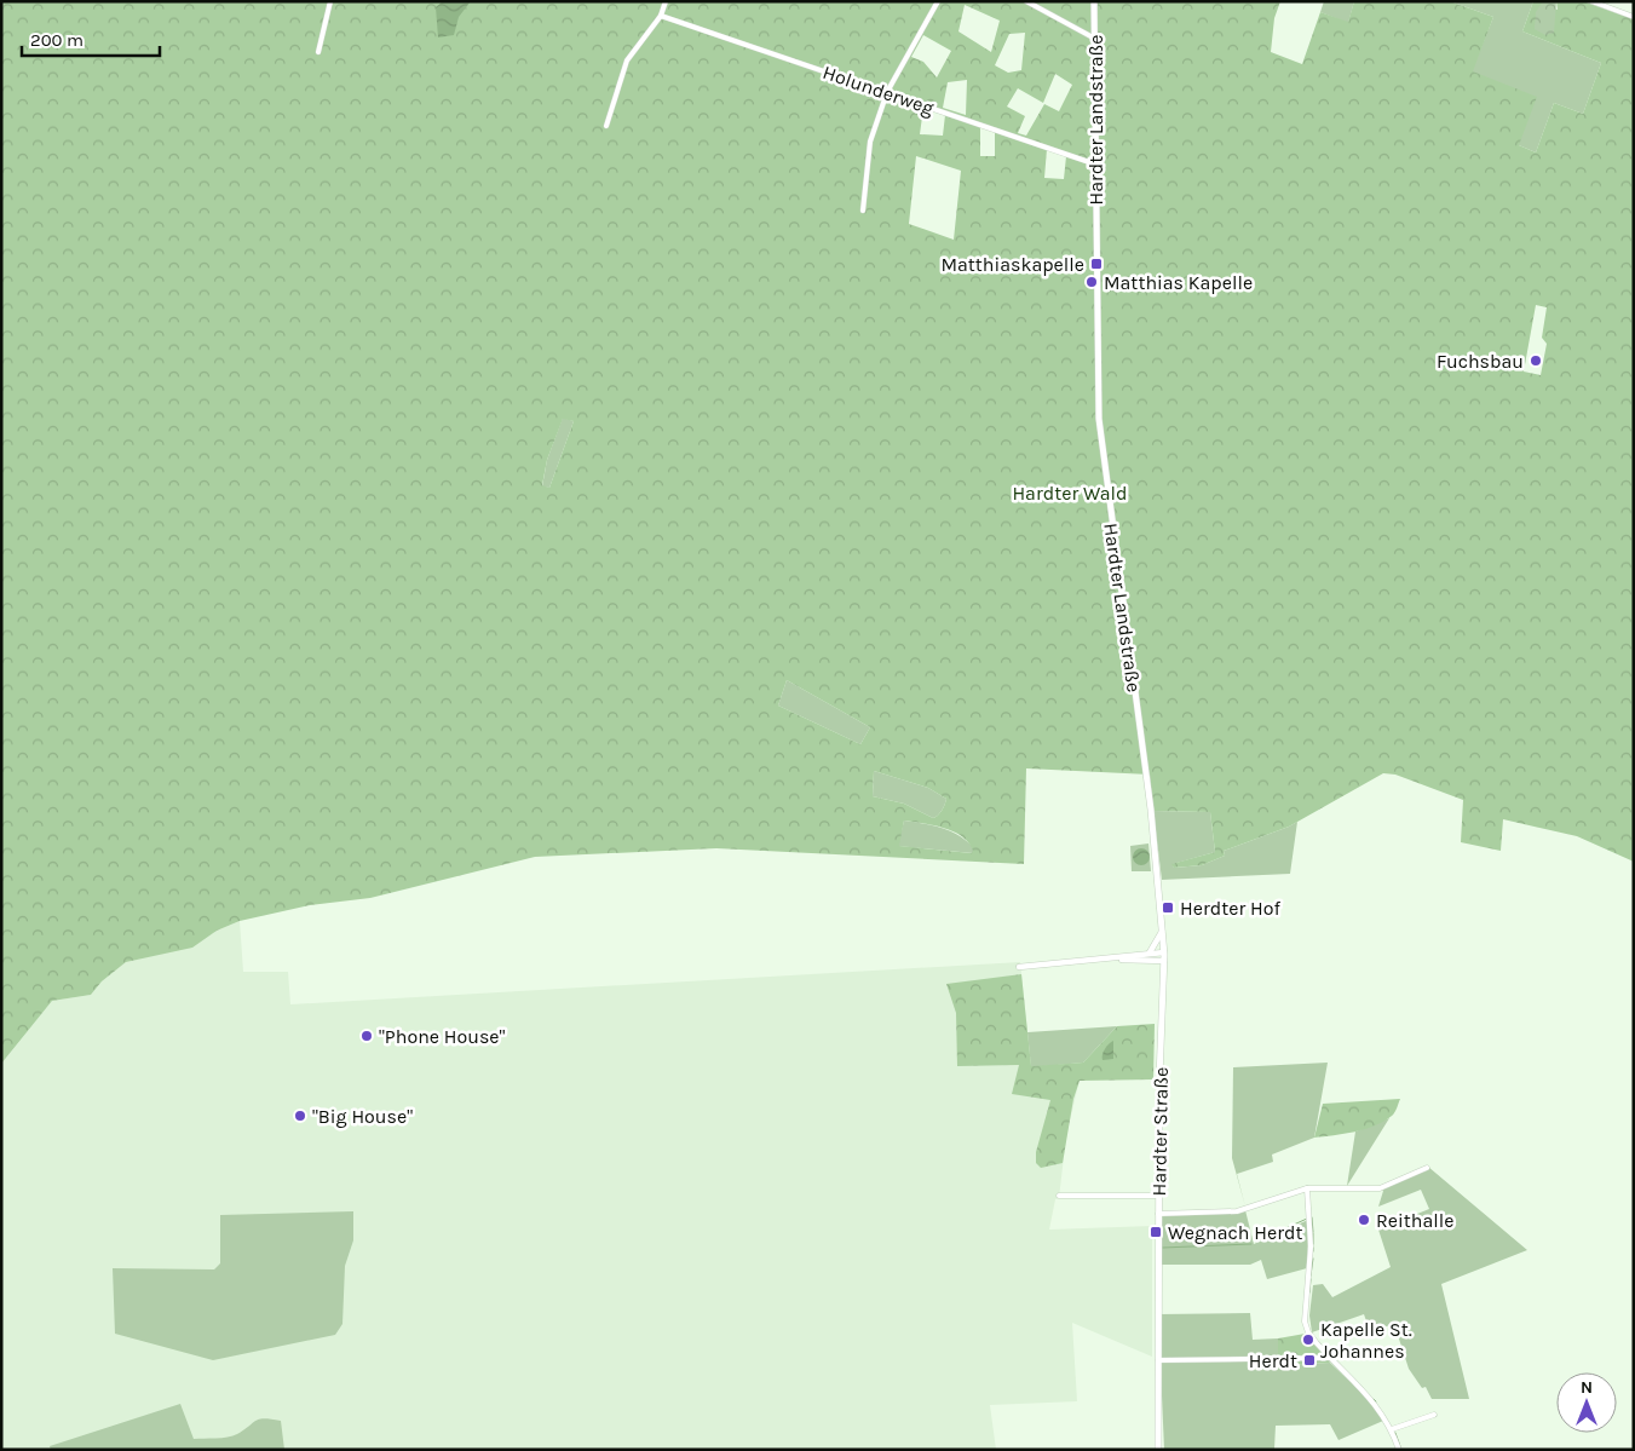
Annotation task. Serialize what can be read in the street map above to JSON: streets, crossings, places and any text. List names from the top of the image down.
{
  "streets": {
    "main road": ["Hardter Landstraße", "Hardter Straße"],
    "street": ["Holunderweg"]
  },
  "crossings": [
    ["Holunderweg", "Hardter Landstraße"],
    ["Hardter Landstraße", "Hardter Straße"]
  ],
  "parks": ["Hardter Wald"],
  "places": {
    "transit": [
      "Matthiaskapelle",
      "Herdter Hof",
      "Wegnach Herdt",
      "Herdt"
    ],
    "other": [
      "Matthias Kapelle",
      "Fuchsbau",
      "\"Phone House\"",
      "\"Big House\"",
      "Reithalle",
      "Kapelle St. Johannes"
    ]
  },
  "scale_bar": "200 m",
  "north": "top"
}
